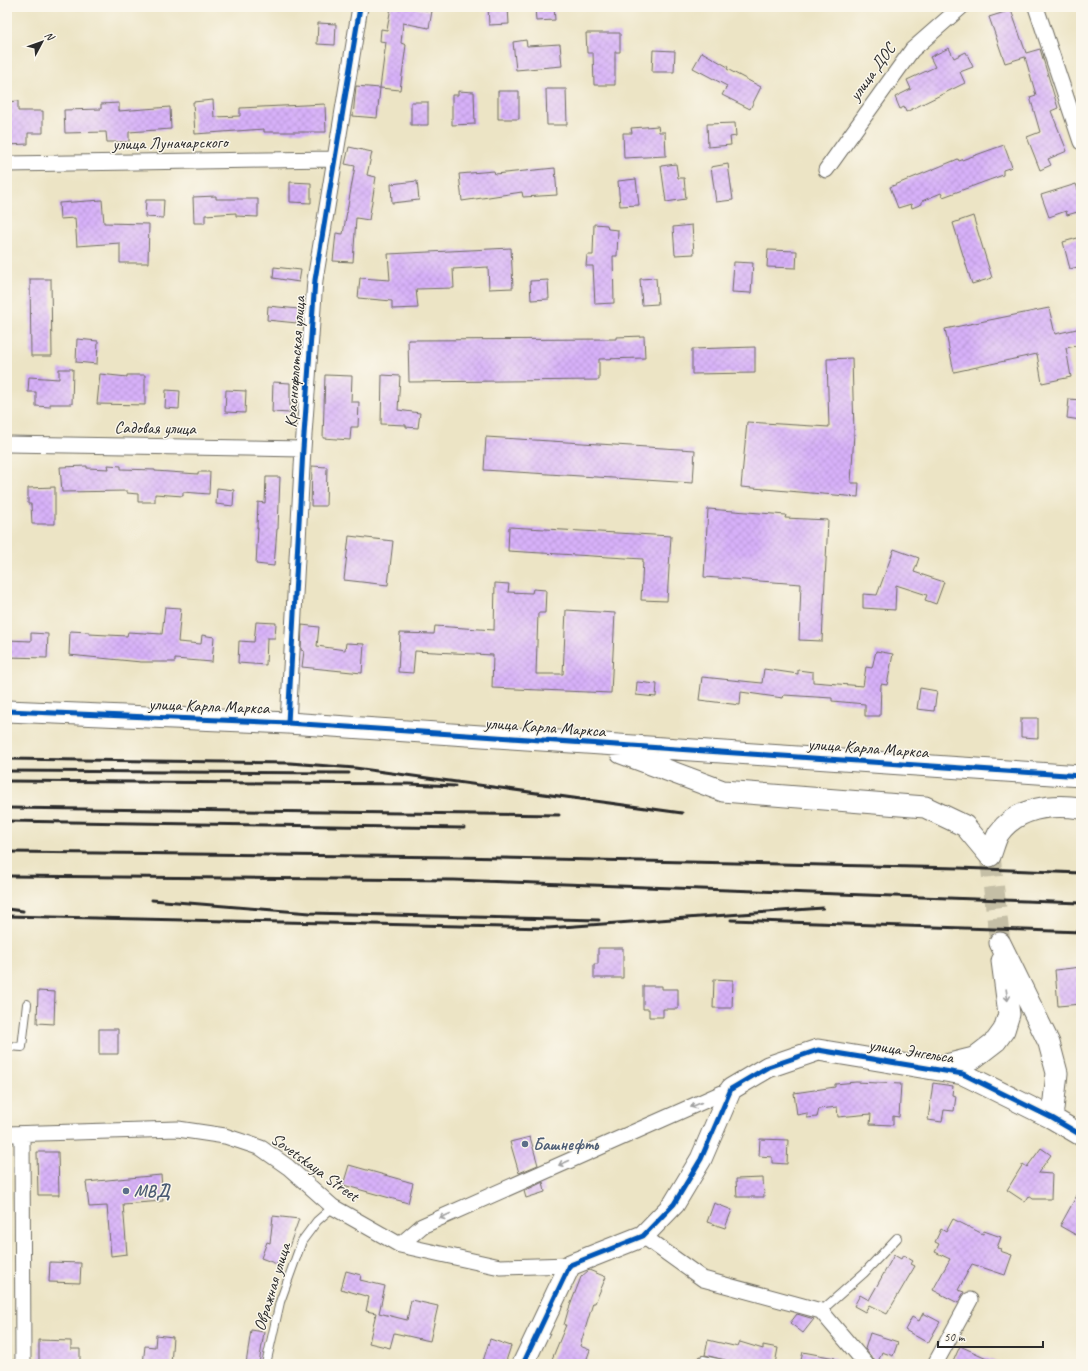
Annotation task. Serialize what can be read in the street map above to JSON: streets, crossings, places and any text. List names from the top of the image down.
{
  "streets": {
    "street": [
      "улица ДОС",
      "улица Луначарского",
      "Краснофлотская улица",
      "Садовая улица",
      "улица Карла Маркса",
      "улица Энгельса",
      "Sovetskaya Street"
    ],
    "lane": ["Овражная улица"]
  },
  "crossings": [
    ["улица Луначарского", "Краснофлотская улица"],
    ["Краснофлотская улица", "Садовая улица"],
    ["Краснофлотская улица", "улица Карла Маркса"],
    ["Sovetskaya Street", "Овражная улица"]
  ],
  "places": ["Башнефть", "МВД"],
  "scale_bar": "50 m",
  "north": "top right"
}
